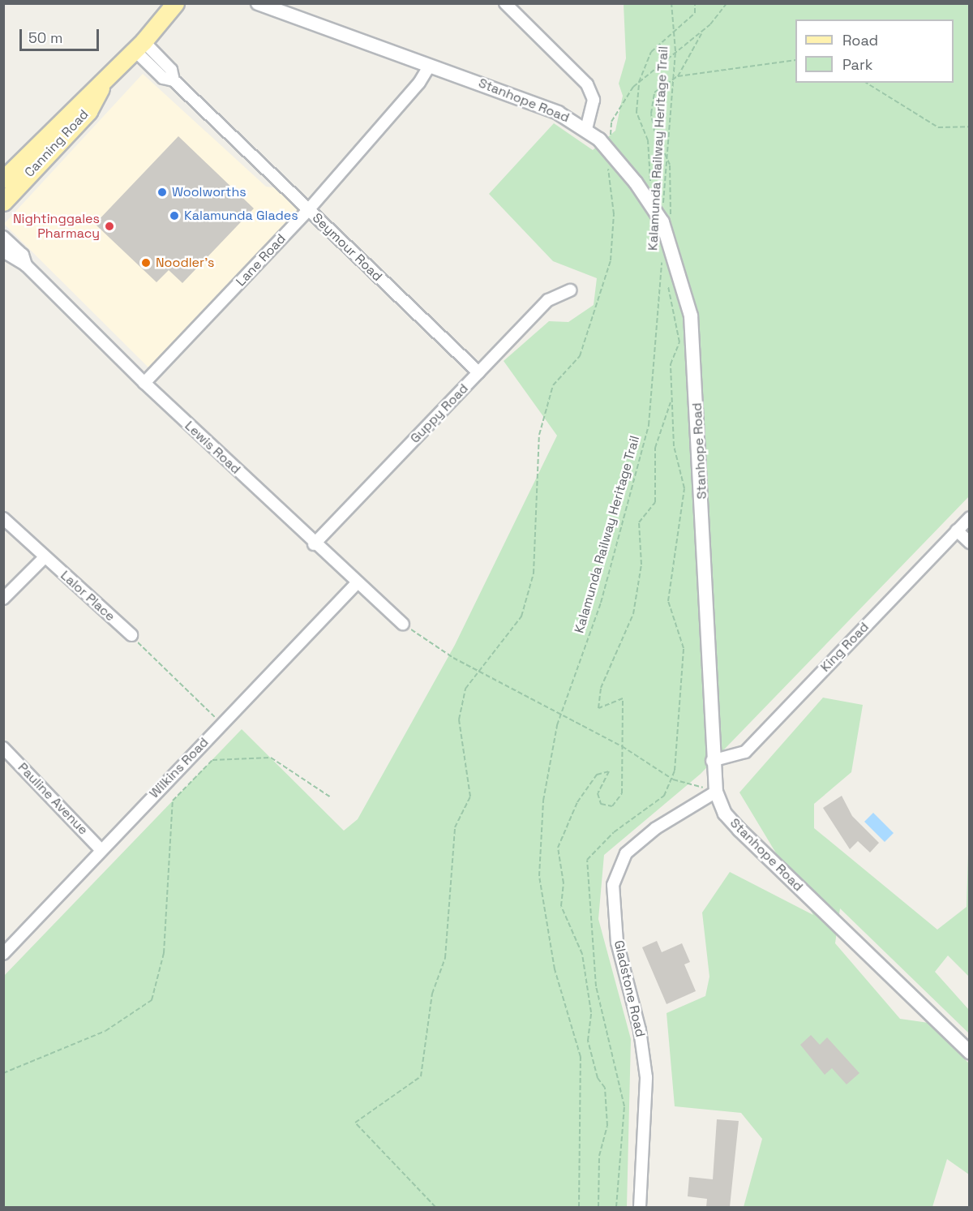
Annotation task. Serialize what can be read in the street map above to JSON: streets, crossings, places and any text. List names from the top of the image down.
{
  "streets": {
    "main road": ["Canning Road"],
    "street": [
      "Stanhope Road",
      "Seymour Road",
      "Lane Road",
      "Guppy Road",
      "Lewis Road",
      "Lalor Place",
      "King Road",
      "Wilkins Road",
      "Pauline Avenue",
      "Gladstone Road"
    ],
    "path": ["Kalamunda Railway Heritage Trail"]
  },
  "crossings": [
    ["Stanhope Road", "Kalamunda Railway Heritage Trail"],
    ["Stanhope Road", "Lane Road"],
    ["Stanhope Road", "King Road"],
    ["Stanhope Road", "Gladstone Road"],
    ["Canning Road", "Seymour Road"],
    ["Seymour Road", "Lane Road"],
    ["Seymour Road", "Guppy Road"],
    ["Lane Road", "Lewis Road"],
    ["Guppy Road", "Lewis Road"],
    ["Lewis Road", "Wilkins Road"],
    ["Wilkins Road", "Pauline Avenue"]
  ],
  "places": [
    "Woolworths",
    "Kalamunda Glades",
    "Nightinggales Pharmacy",
    "Noodler's"
  ],
  "legend": ["Road", "Park"],
  "scale_bar": "50 m"
}
